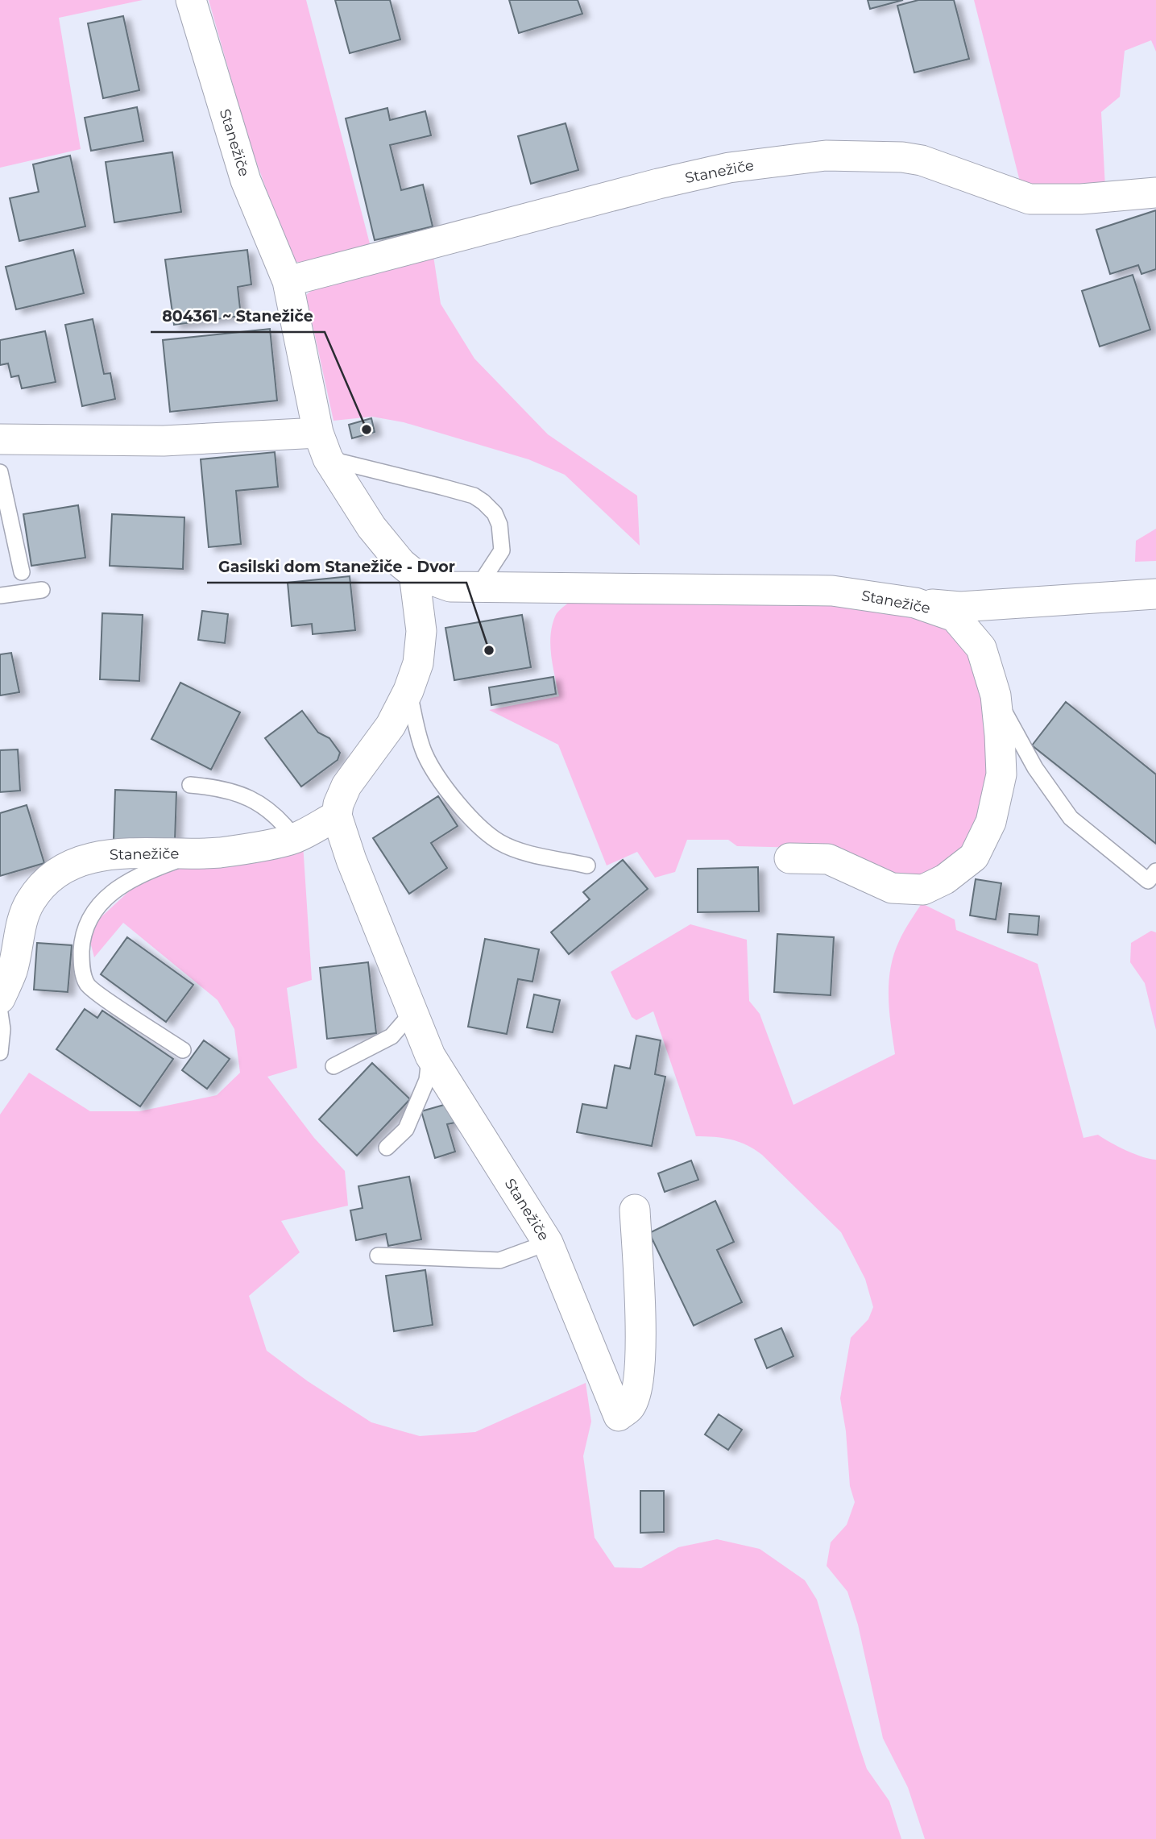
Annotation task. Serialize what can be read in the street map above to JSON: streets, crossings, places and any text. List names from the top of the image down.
{
  "streets": {
    "street": ["Stanežiče"]
  },
  "places": ["804361 ~ Stanežiče", "Gasilski dom Stanežiče - Dvor"]
}
